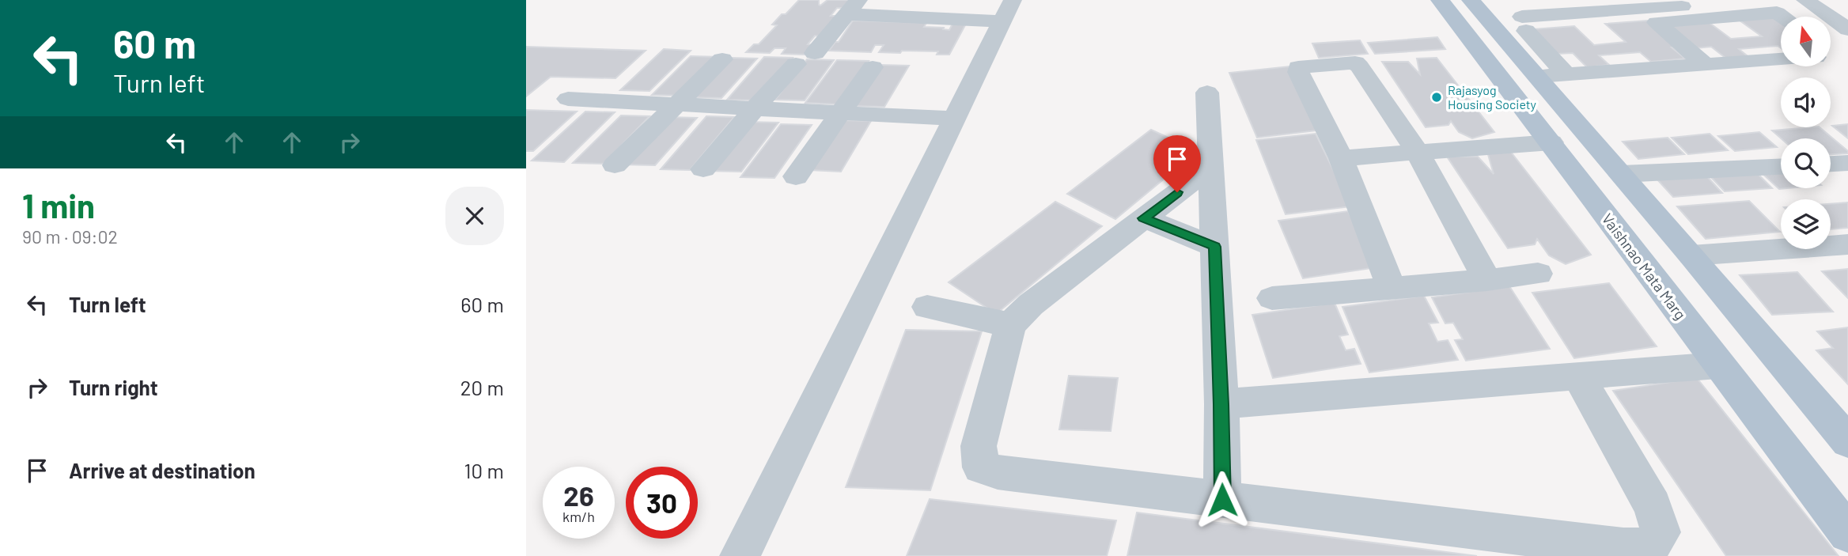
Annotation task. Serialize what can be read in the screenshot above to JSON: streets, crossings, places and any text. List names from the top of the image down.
{
  "streets": {
    "main road": ["Vaishnao Mata Marg"]
  },
  "places": ["Rajasyog Housing Society"],
  "north": "top",
  "page": {
    "turn": ["60 m", "Turn left"],
    "heading": ["1 min", "90 m · 09:02"],
    "list": [
      {
        "name": "Turn left",
        "value": "60 m"
      },
      {
        "name": "Turn right",
        "value": "20 m"
      },
      {
        "name": "Arrive at destination",
        "value": "10 m"
      }
    ],
    "speed": "26 km/h",
    "limit": "30"
  }
}
